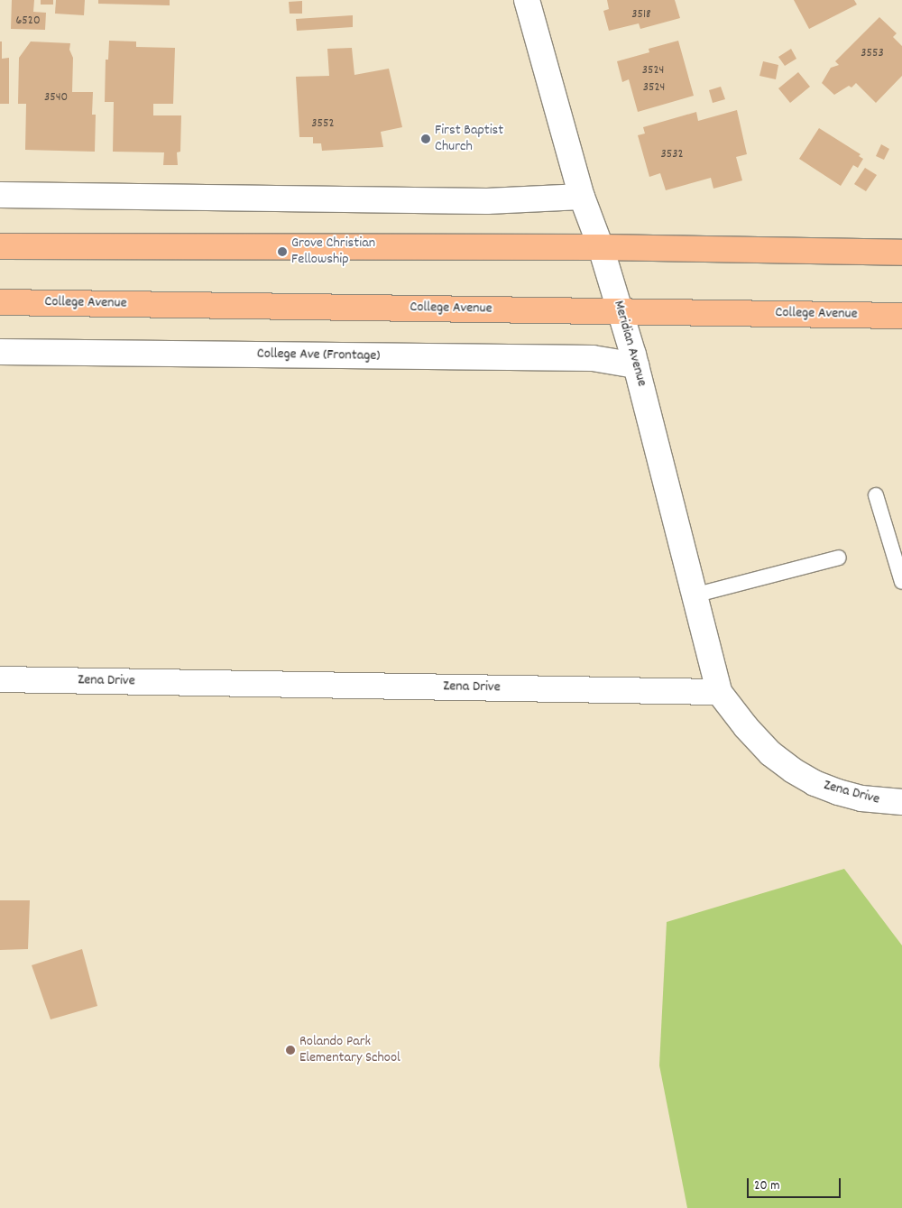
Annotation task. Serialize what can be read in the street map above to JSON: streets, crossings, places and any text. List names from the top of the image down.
{
  "streets": {
    "main road": ["College Avenue"],
    "street": ["Meridian Avenue", "College Ave (Frontage)", "Zena Drive"]
  },
  "crossings": [
    ["College Avenue", "Meridian Avenue"],
    ["Meridian Avenue", "College Ave (Frontage)"],
    ["Meridian Avenue", "Zena Drive"]
  ],
  "places": ["First Baptist Church", "Grove Christian Fellowship", "Rolando Park Elementary School"],
  "house_numbers": [
    "3518",
    "6520",
    "3553",
    "3524",
    "3524",
    "3540",
    "3552",
    "3532"
  ],
  "scale_bar": "20 m"
}
